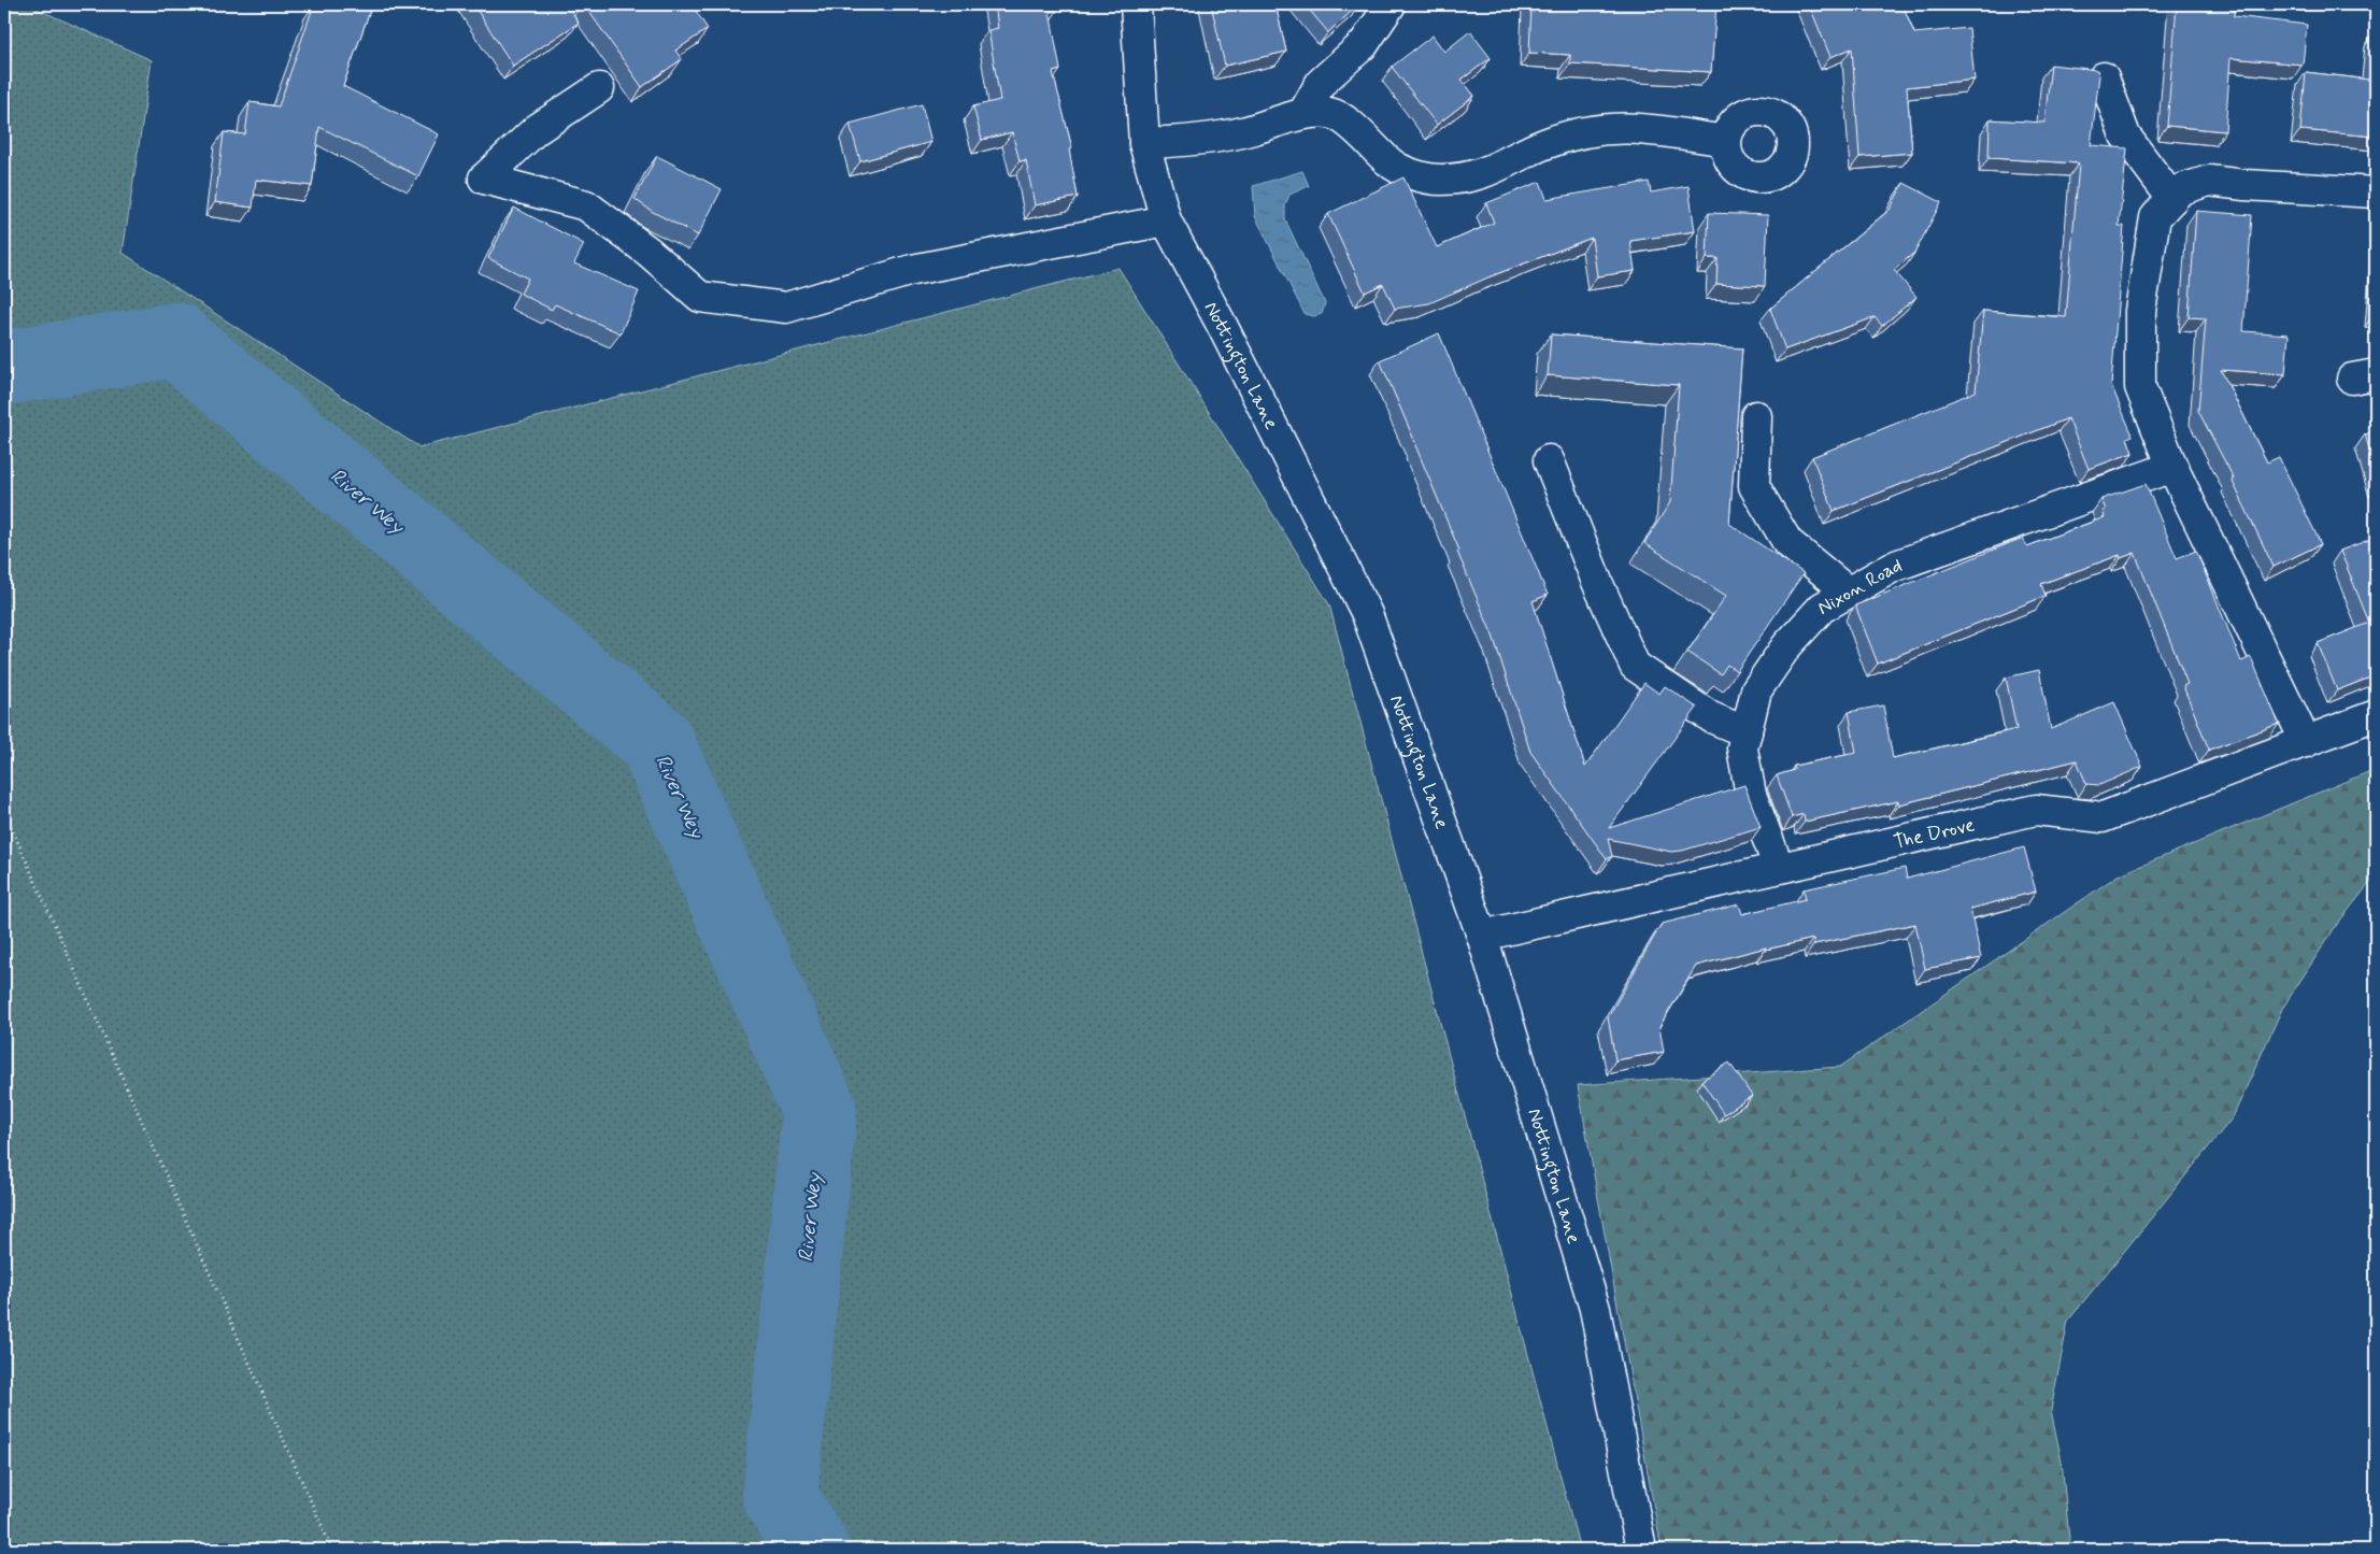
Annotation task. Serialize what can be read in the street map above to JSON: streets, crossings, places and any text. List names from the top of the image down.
{
  "streets": {
    "street": ["Nottington Lane", "Nixon Road", "The Drove"]
  },
  "crossings": [
    ["Nottington Lane", "The Drove"],
    ["Nixon Road", "The Drove"]
  ],
  "water": ["River Wey"]
}
